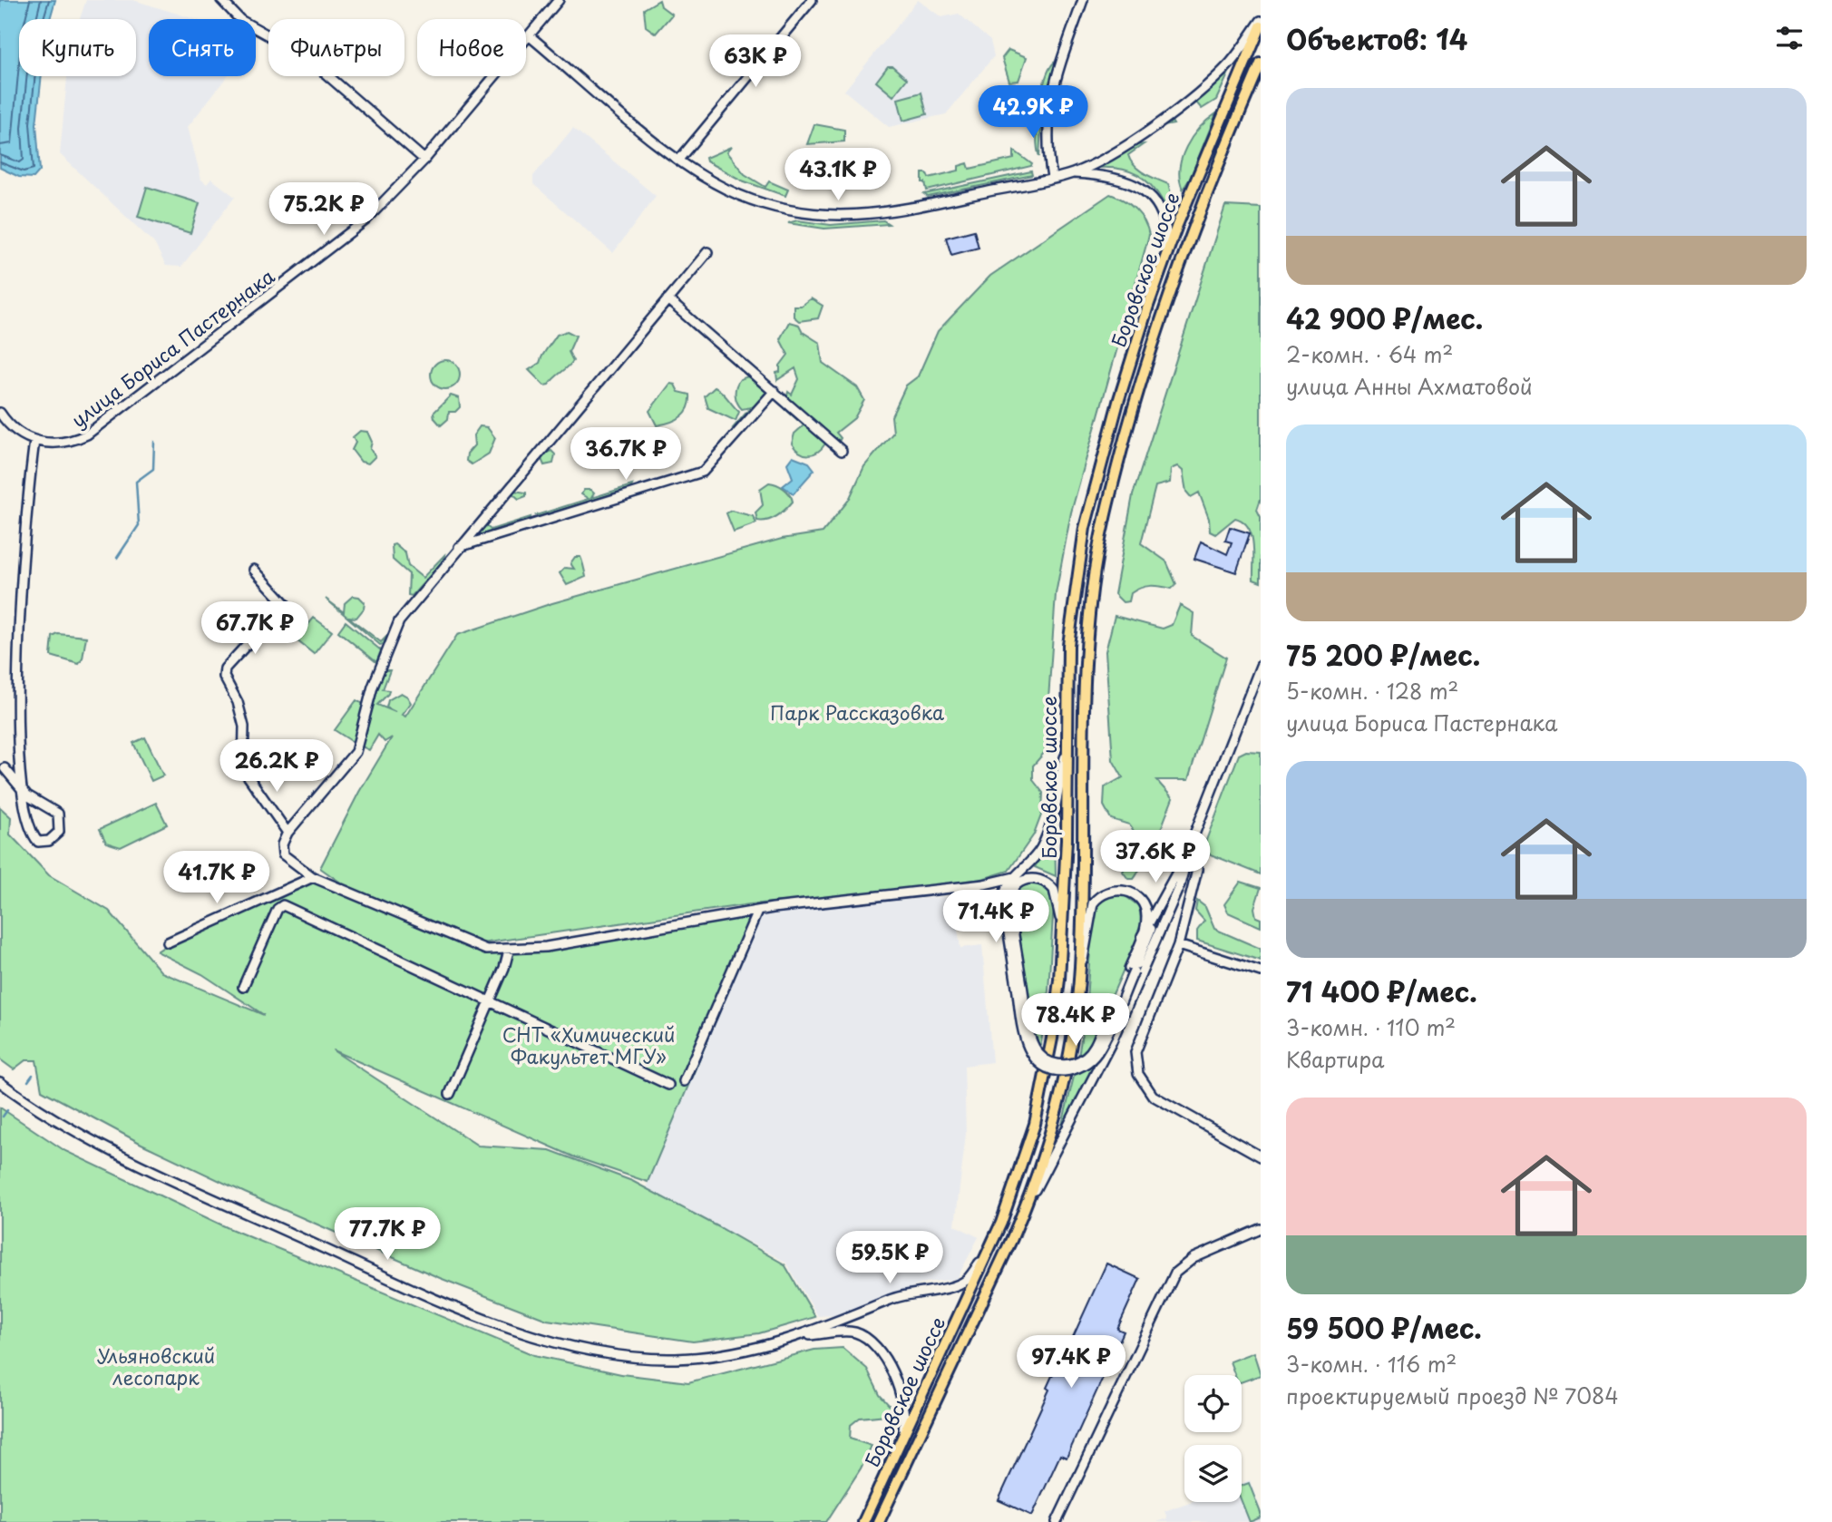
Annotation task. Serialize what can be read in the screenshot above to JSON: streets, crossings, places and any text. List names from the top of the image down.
{
  "streets": {
    "main road": ["Боровское шоссе"],
    "street": ["улица Бориса Пастернака"]
  },
  "parks": ["Парк Рассказовка", "СНТ «Химический Факультет МГУ»", "Ульяновский лесопарк"],
  "page": {
    "heading": "Объектов: 14",
    "chip": [
      "Купить",
      "Снять",
      "Фильтры",
      "Новое"
    ],
    "price": [
      "63K ₽",
      "42.9K ₽",
      "43.1K ₽",
      "75.2K ₽",
      "36.7K ₽",
      "67.7K ₽",
      "26.2K ₽",
      "37.6K ₽",
      "41.7K ₽",
      "71.4K ₽",
      "78.4K ₽",
      "77.7K ₽",
      "59.5K ₽",
      "97.4K ₽"
    ],
    "list": [
      {
        "name": "42 900 ₽/мес.",
        "note": "2-комн. · 64 m² · улица Анны Ахматовой"
      },
      {
        "name": "75 200 ₽/мес.",
        "note": "5-комн. · 128 m² · улица Бориса Пастернака"
      },
      {
        "name": "71 400 ₽/мес.",
        "note": "3-комн. · 110 m² · Квартира"
      },
      {
        "name": "59 500 ₽/мес.",
        "note": "3-комн. · 116 m² · проектируемый проезд № 7084"
      }
    ]
  }
}
